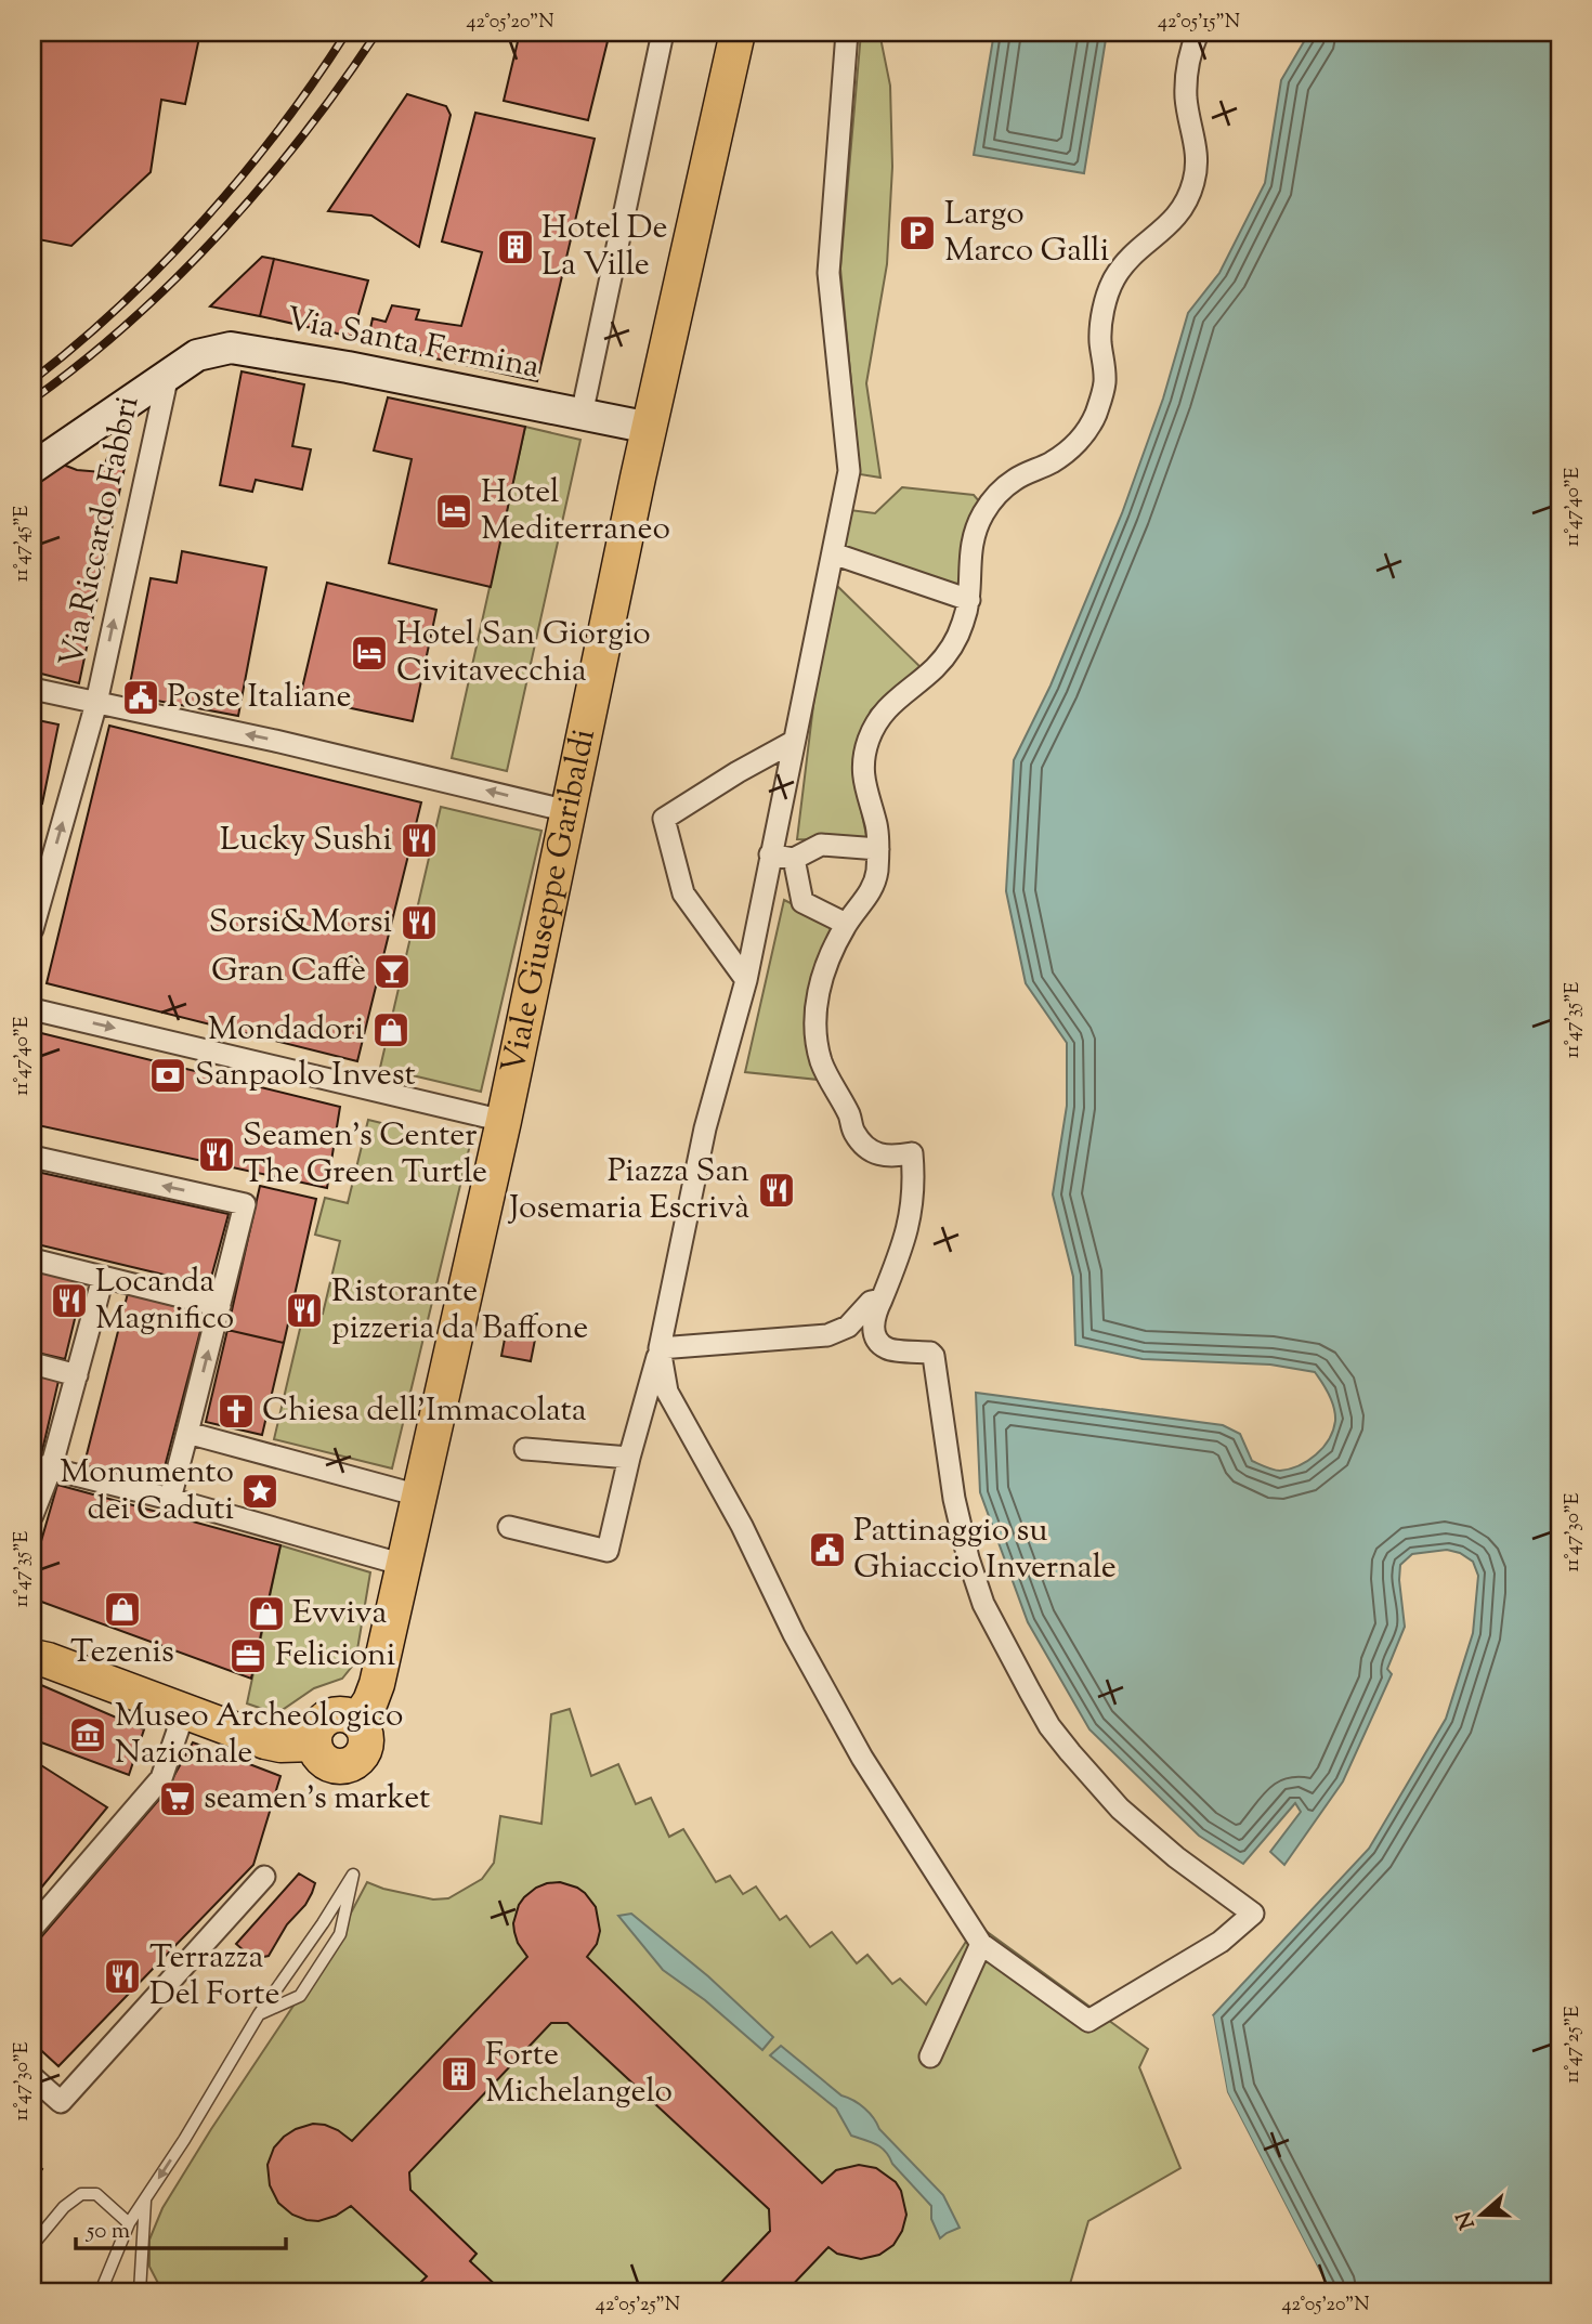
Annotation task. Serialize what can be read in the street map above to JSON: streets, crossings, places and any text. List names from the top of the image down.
{
  "streets": {
    "main road": ["Viale Giuseppe Garibaldi"],
    "street": ["Via Santa Fermina", "Via Riccardo Fabbri"]
  },
  "crossings": [
    ["Via Santa Fermina", "Via Riccardo Fabbri"],
    ["Via Santa Fermina", "Viale Giuseppe Garibaldi"]
  ],
  "one_way": ["Via Riccardo Fabbri"],
  "places": {
    "parking": ["Largo Marco Galli"],
    "building": ["Hotel De La Ville", "Forte Michelangelo"],
    "hotel": ["Hotel Mediterraneo", "Hotel San Giorgio Civitavecchia"],
    "public building": ["Poste Italiane", "Pattinaggio su Ghiaccio Invernale"],
    "restaurant": [
      "Lucky Sushi",
      "Sorsi&Morsi",
      "Seamen's Center The Green Turtle",
      "Piazza San Josemaria Escrivà",
      "Locanda Magnifico",
      "Ristorante pizzeria da Baffone",
      "Terrazza Del Forte"
    ],
    "bar": ["Gran Caffè"],
    "shop": ["Mondadori", "Tezenis", "Evviva"],
    "bank": ["Sanpaolo Invest"],
    "church": ["Chiesa dell'Immacolata"],
    "place": ["Monumento dei Caduti"],
    "office": ["Felicioni"],
    "museum": ["Museo Archeologico Nazionale"],
    "supermarket": ["seamen's market"]
  },
  "scale_bar": "50 m",
  "north": "left",
  "coordinates": [
    "42°05'20\"N",
    "42°05'15\"N",
    "11°47'40\"E",
    "11°47'45\"E",
    "11°47'35\"E",
    "11°47'30\"E",
    "11°47'25\"E",
    "42°05'25\"N"
  ]
}
